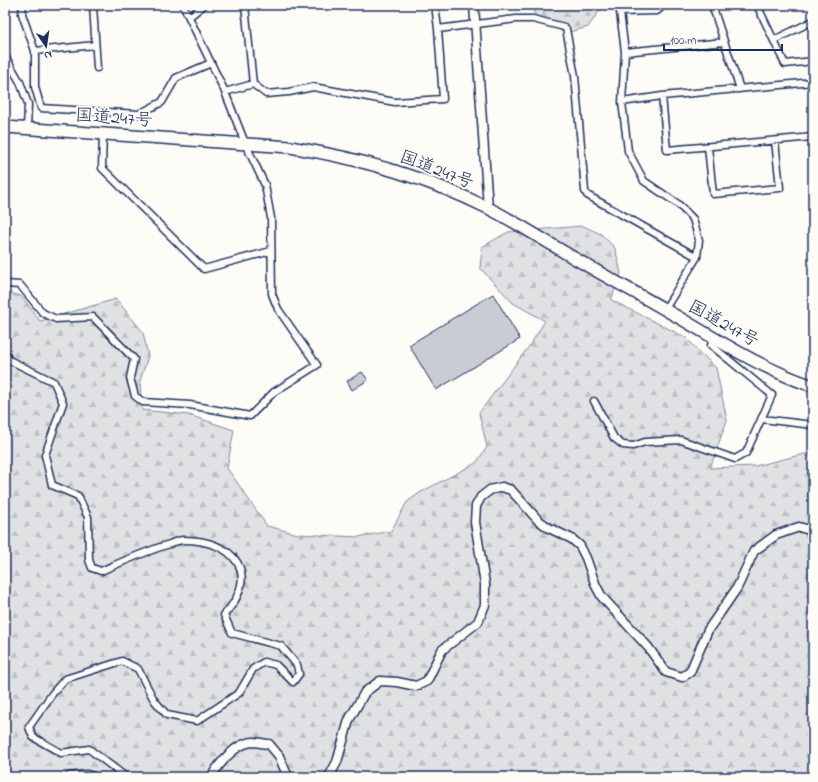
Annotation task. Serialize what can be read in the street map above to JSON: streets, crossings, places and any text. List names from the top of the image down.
{
  "streets": {
    "highway": ["国道247号"]
  },
  "scale_bar": "100 m",
  "north": "bottom"
}
